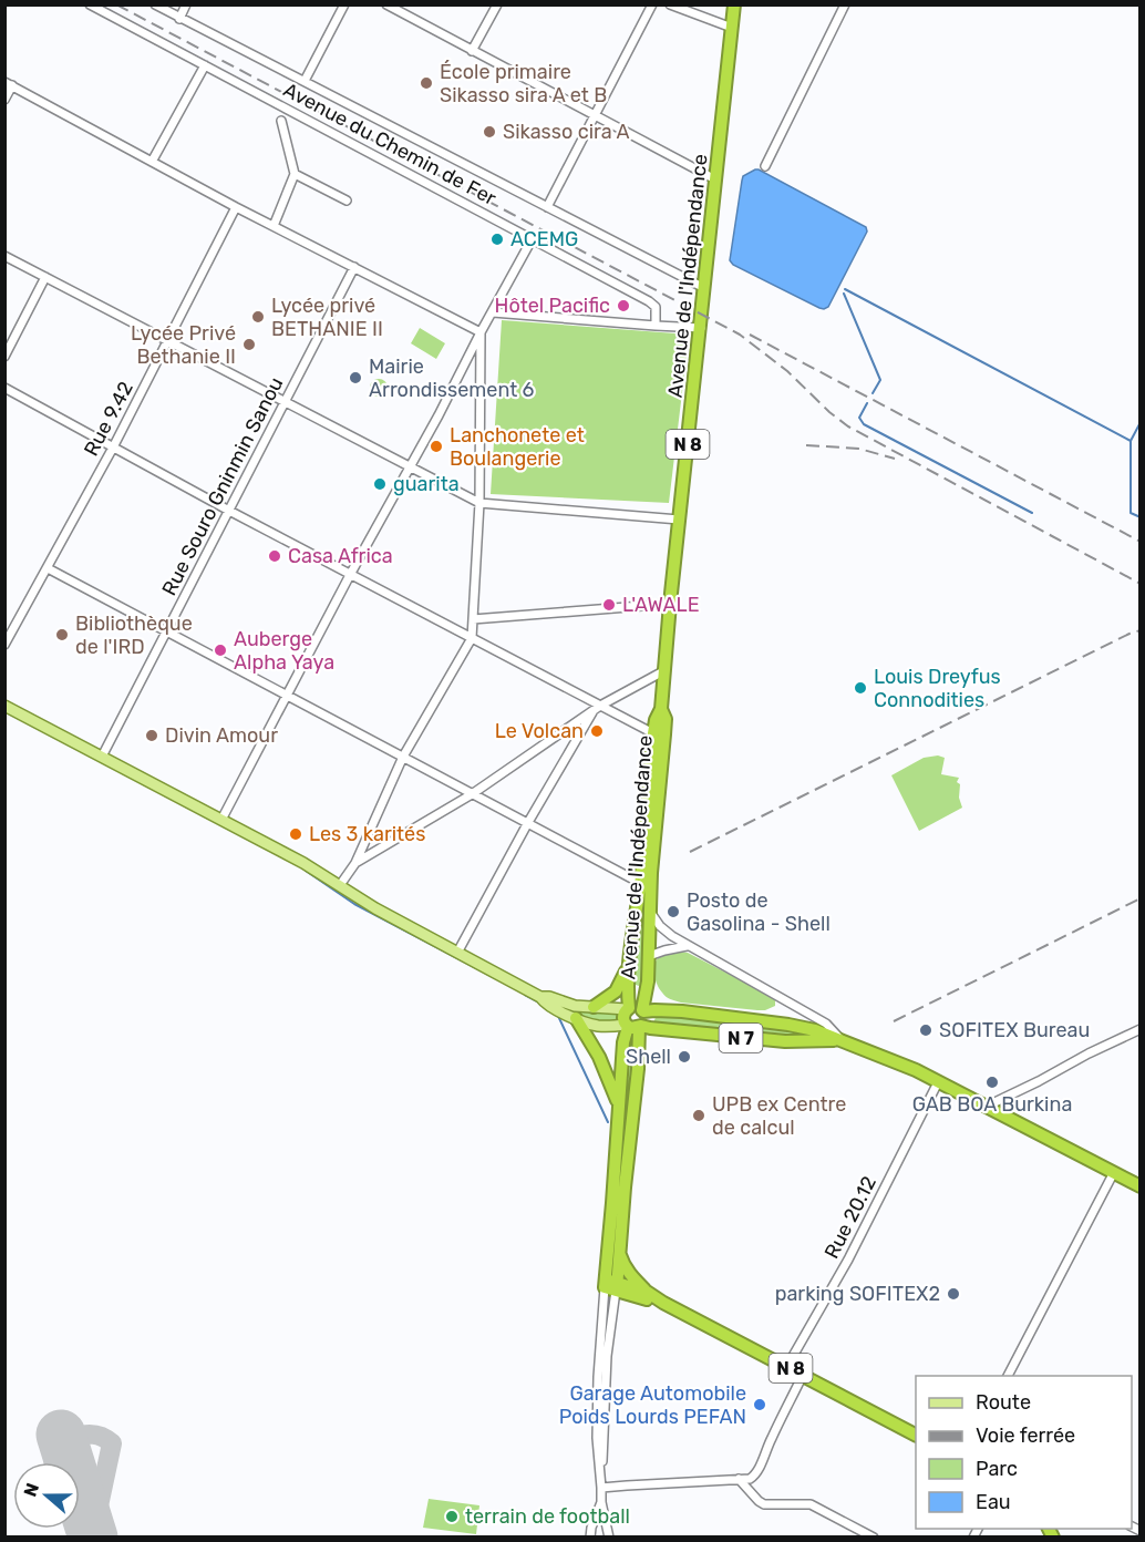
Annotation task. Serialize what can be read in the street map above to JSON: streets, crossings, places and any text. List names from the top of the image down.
{
  "streets": {
    "highway": ["Avenue de l'Indépendance", "N 8", "N 7"],
    "street": [
      "Avenue du Chemin de Fer",
      "Rue 9.42",
      "Rue Souro Gninmin Sanou",
      "Rue 20.12"
    ]
  },
  "crossings": [
    ["Avenue du Chemin de Fer", "Avenue de l'Indépendance"],
    ["Avenue de l'Indépendance", "N 7"],
    ["N 8", "Rue 20.12"],
    ["N 7", "Rue 20.12"]
  ],
  "places": [
    "École primaire Sikasso sira A et B",
    "Sikasso cira A",
    "ACEMG",
    "Hôtel Pacific",
    "Lycée privé BETHANIE II",
    "Lycée Privé Bethanie II",
    "Mairie Arrondissement 6",
    "Lanchonete et Boulangerie",
    "guarita",
    "Casa Africa",
    "L'AWALE",
    "Bibliothèque de l'IRD",
    "Auberge Alpha Yaya",
    "Louis Dreyfus Connodities",
    "Le Volcan",
    "Divin Amour",
    "Les 3 karités",
    "Posto de Gasolina - Shell",
    "SOFITEX Bureau",
    "Shell",
    "GAB BOA Burkina",
    "UPB ex Centre de calcul",
    "parking SOFITEX2",
    "Garage Automobile Poids Lourds PEFAN",
    "terrain de football"
  ],
  "legend": [
    "Route",
    "Voie ferrée",
    "Parc",
    "Eau"
  ],
  "north": "left"
}
